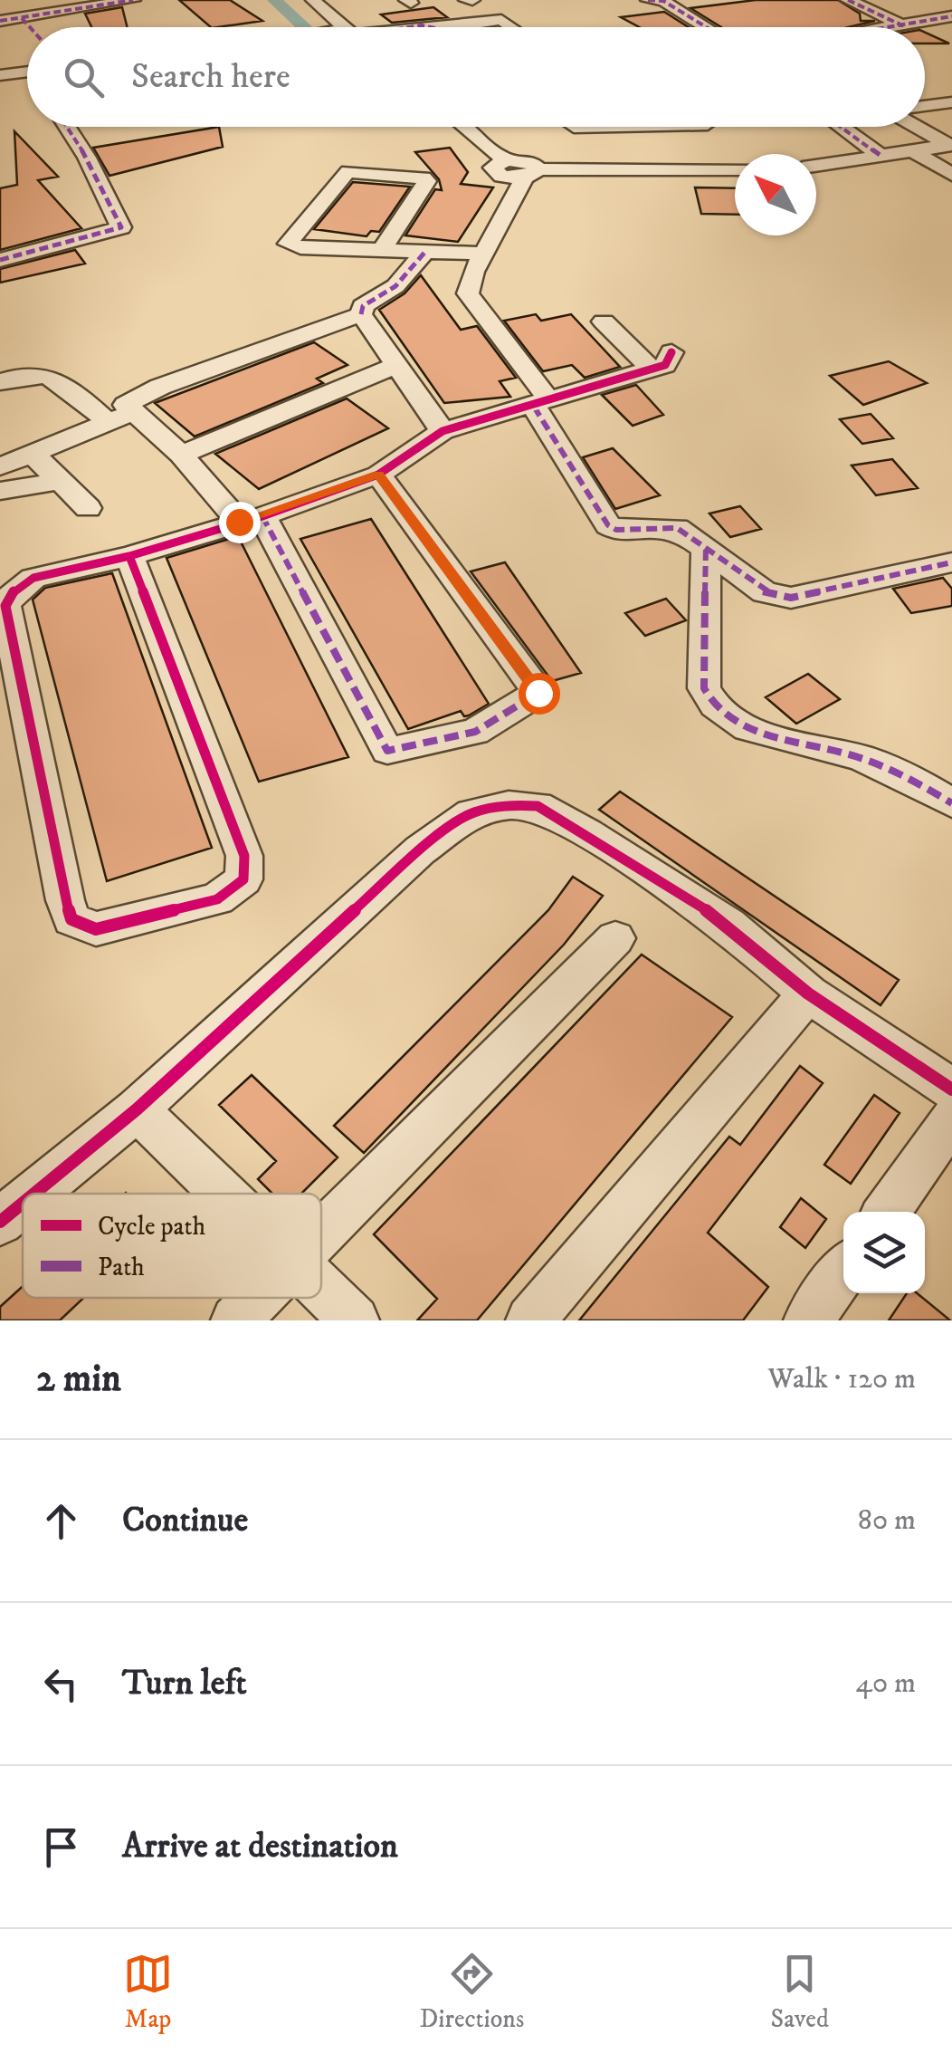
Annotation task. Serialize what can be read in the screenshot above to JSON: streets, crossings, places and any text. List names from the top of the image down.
{
  "legend": ["Cycle path", "Path"],
  "north": "top left",
  "page": {
    "search": "Search here",
    "heading": ["2 min", "Walk · 120 m"],
    "list": [
      ["Continue", "80 m"],
      ["Turn left", "40 m"],
      "Arrive at destination"
    ],
    "nav": ["Map", "Directions", "Saved"]
  }
}
